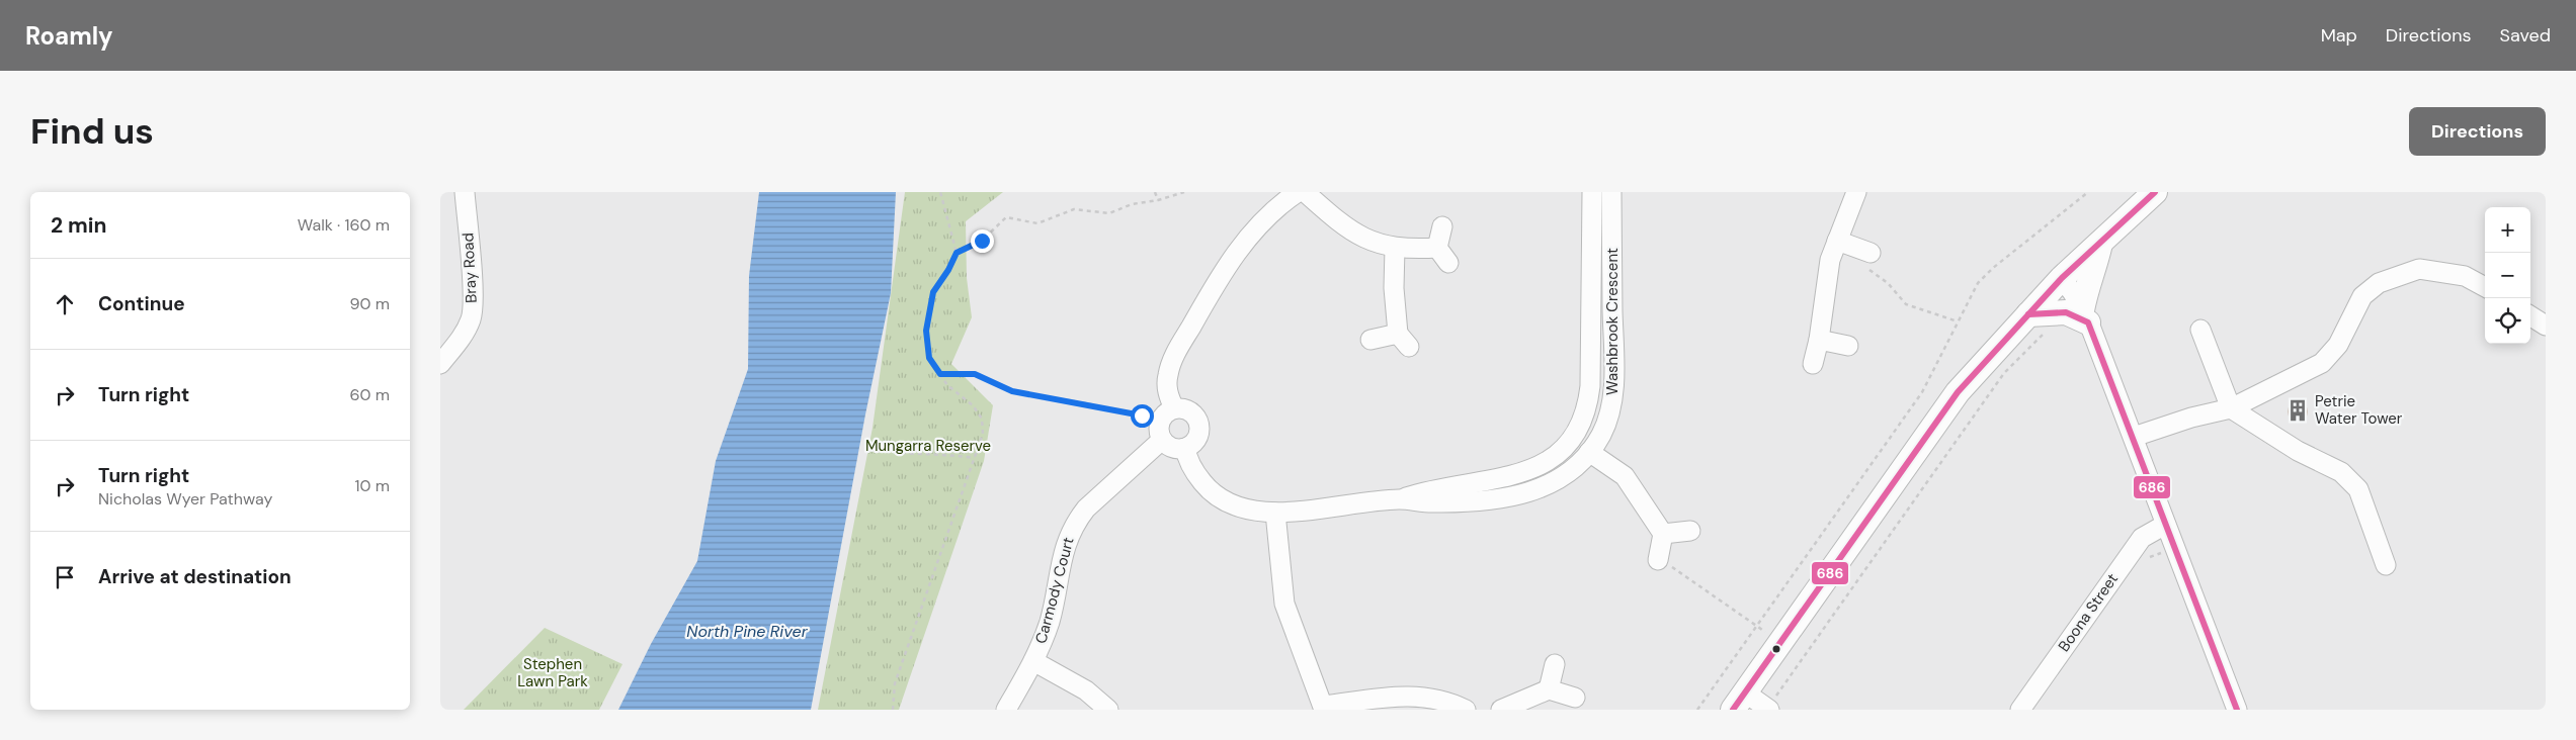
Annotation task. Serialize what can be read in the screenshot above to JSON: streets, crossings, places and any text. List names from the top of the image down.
{
  "streets": {
    "street": [
      "Bray Road",
      "Washbrook Crescent",
      "Carmody Court",
      "Boona Street"
    ]
  },
  "crossings": [
    ["Washbrook Crescent", "Carmody Court"]
  ],
  "water": ["North Pine River"],
  "parks": ["Mungarra Reserve", "Stephen Lawn Park"],
  "places": {
    "building": ["Petrie Water Tower"]
  },
  "lines": ["transit line 686"],
  "page": {
    "header": "Roamly",
    "nav": ["Map", "Directions", "Saved"],
    "buttons": "Directions",
    "title": "Find us",
    "heading": ["2 min", "Walk · 160 m"],
    "map_buttons": ["+", "−"],
    "list": [
      ["Continue", "90 m"],
      ["Turn right", "60 m"],
      ["Turn right", "Nicholas Wyer Pathway", "10 m"],
      "Arrive at destination"
    ]
  }
}
